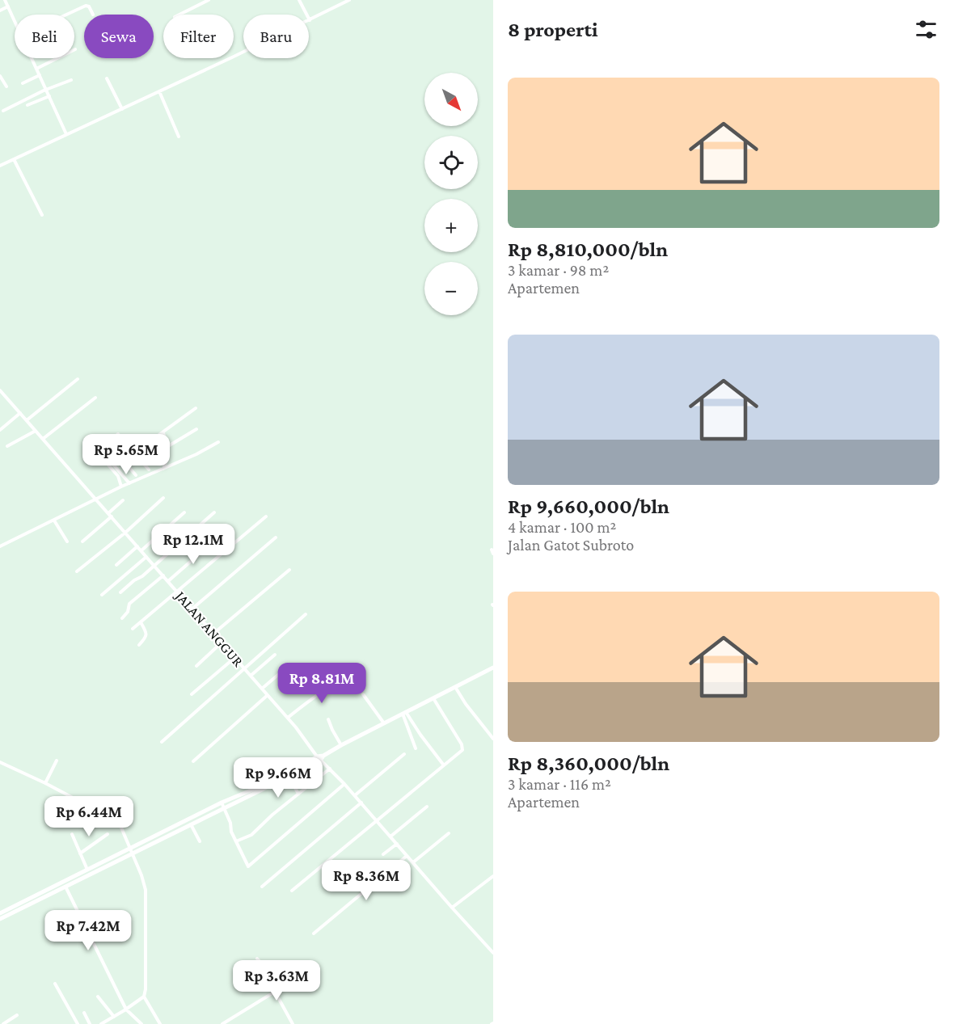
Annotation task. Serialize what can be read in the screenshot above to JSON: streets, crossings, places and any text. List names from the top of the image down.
{
  "streets": {
    "street": ["JALAN ANGGUR"]
  },
  "north": "bottom right",
  "page": {
    "heading": "8 properti",
    "chip": [
      "Beli",
      "Sewa",
      "Filter",
      "Baru"
    ],
    "list": [
      {
        "name": "Rp 8,810,000/bln",
        "note": "3 kamar · 98 m² · Apartemen"
      },
      {
        "name": "Rp 9,660,000/bln",
        "note": "4 kamar · 100 m² · Jalan Gatot Subroto"
      },
      {
        "name": "Rp 8,360,000/bln",
        "note": "3 kamar · 116 m² · Apartemen"
      }
    ],
    "map_buttons": ["+", "−"],
    "price": [
      "Rp 5.65M",
      "Rp 12.1M",
      "Rp 8.81M",
      "Rp 9.66M",
      "Rp 6.44M",
      "Rp 8.36M",
      "Rp 7.42M",
      "Rp 3.63M"
    ]
  }
}
